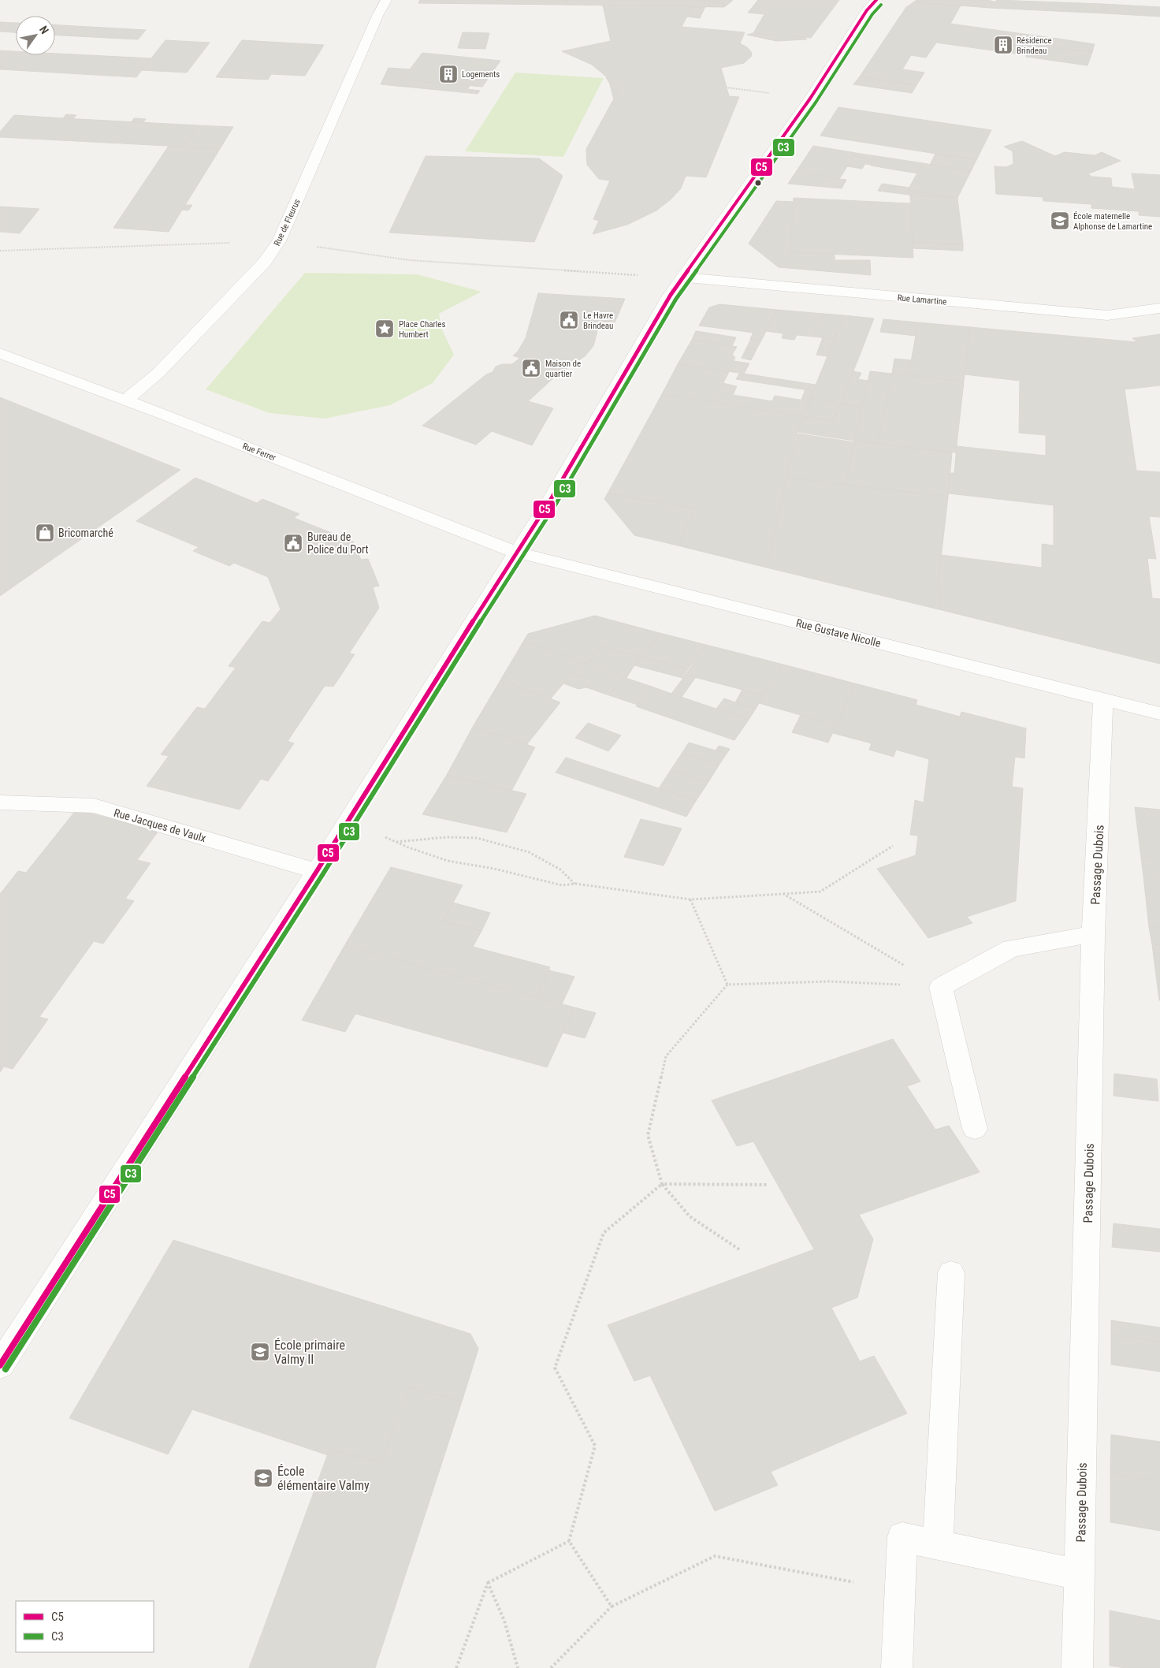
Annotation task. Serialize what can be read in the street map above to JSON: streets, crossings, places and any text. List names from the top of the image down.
{
  "streets": {
    "street": [
      "Rue de Fleurus",
      "Rue Lamartine",
      "Rue Ferrer",
      "Rue Gustave Nicolle",
      "Rue Jacques de Vaulx",
      "Passage Dubois"
    ]
  },
  "crossings": [
    ["Rue de Fleurus", "Rue Ferrer"],
    ["Rue Ferrer", "Rue Gustave Nicolle"],
    ["Rue Gustave Nicolle", "Passage Dubois"]
  ],
  "places": {
    "building": ["Résidence Brindeau", "Logements"],
    "school or university": ["École maternelle Alphonse de Lamartine", "École primaire Valmy II", "École élémentaire Valmy"],
    "public building": ["Le Havre Brindeau", "Maison de quartier", "Bureau de Police du Port"],
    "place": ["Place Charles Humbert"],
    "shop": ["Bricomarché"]
  },
  "lines": ["transit line C5", "transit line C3"],
  "legend": ["C5", "C3"],
  "north": "top right"
}
